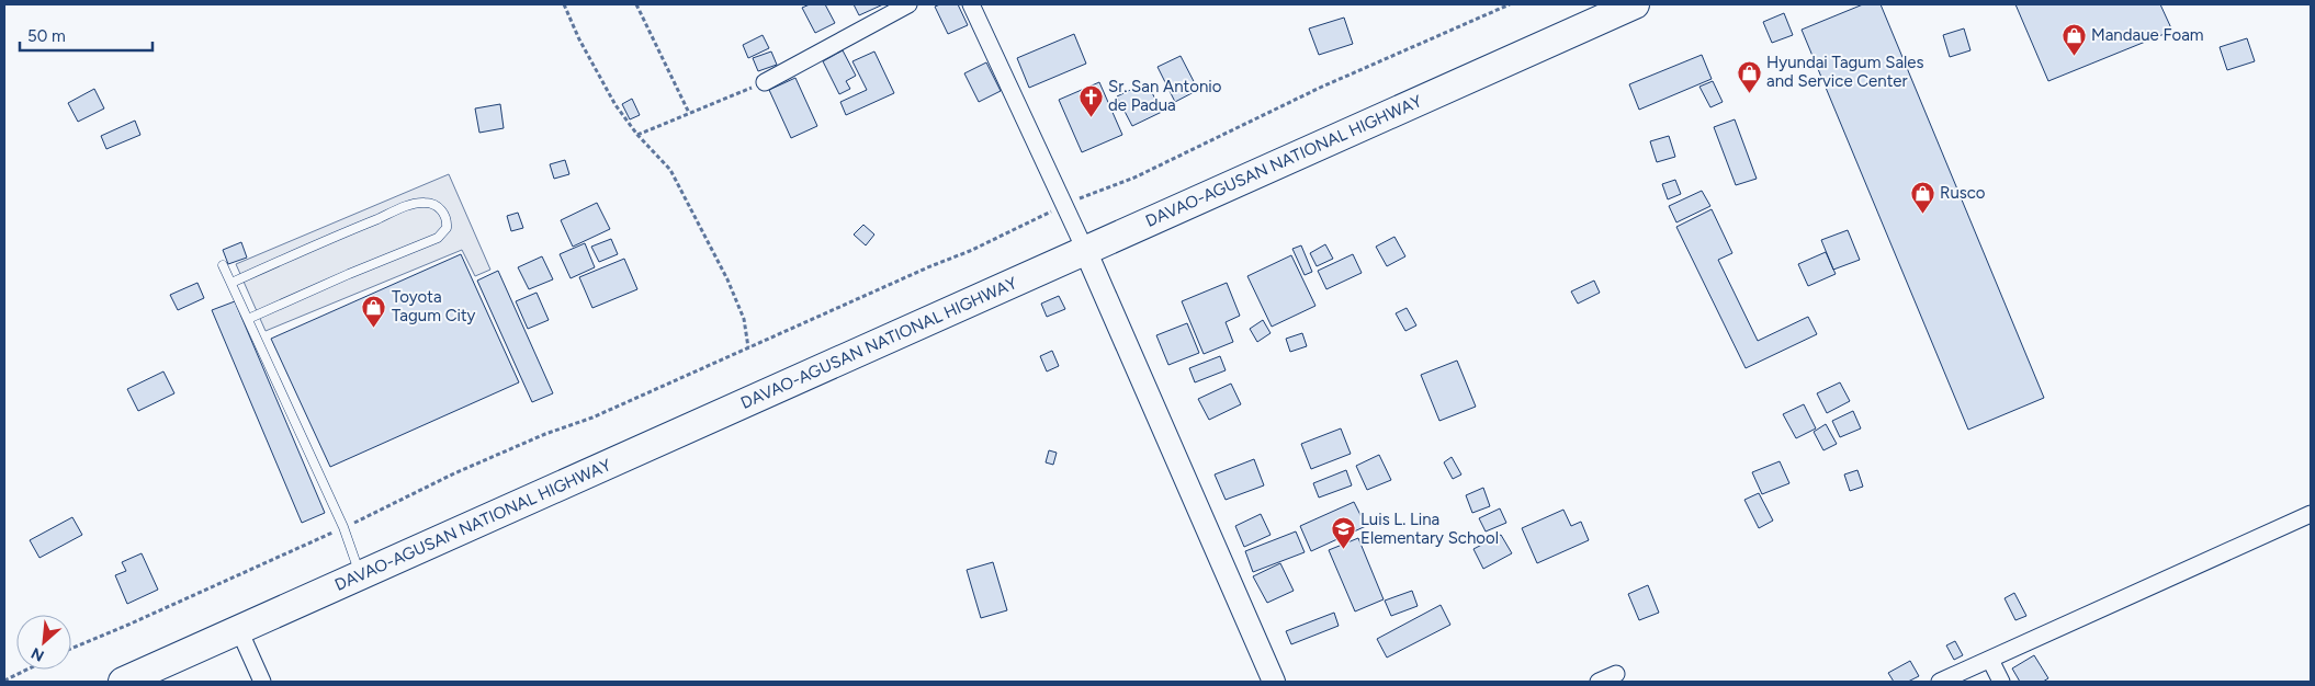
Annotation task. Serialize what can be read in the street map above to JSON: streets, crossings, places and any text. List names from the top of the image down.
{
  "streets": {
    "highway": ["DAVAO-AGUSAN NATIONAL HIGHWAY"]
  },
  "places": {
    "shop": [
      "Mandaue Foam",
      "Hyundai Tagum Sales and Service Center",
      "Rusco",
      "Toyota Tagum City"
    ],
    "church": ["Sr. San Antonio de Padua"],
    "school or university": ["Luis L. Lina Elementary School"]
  },
  "scale_bar": "50 m",
  "north": "bottom left"
}
